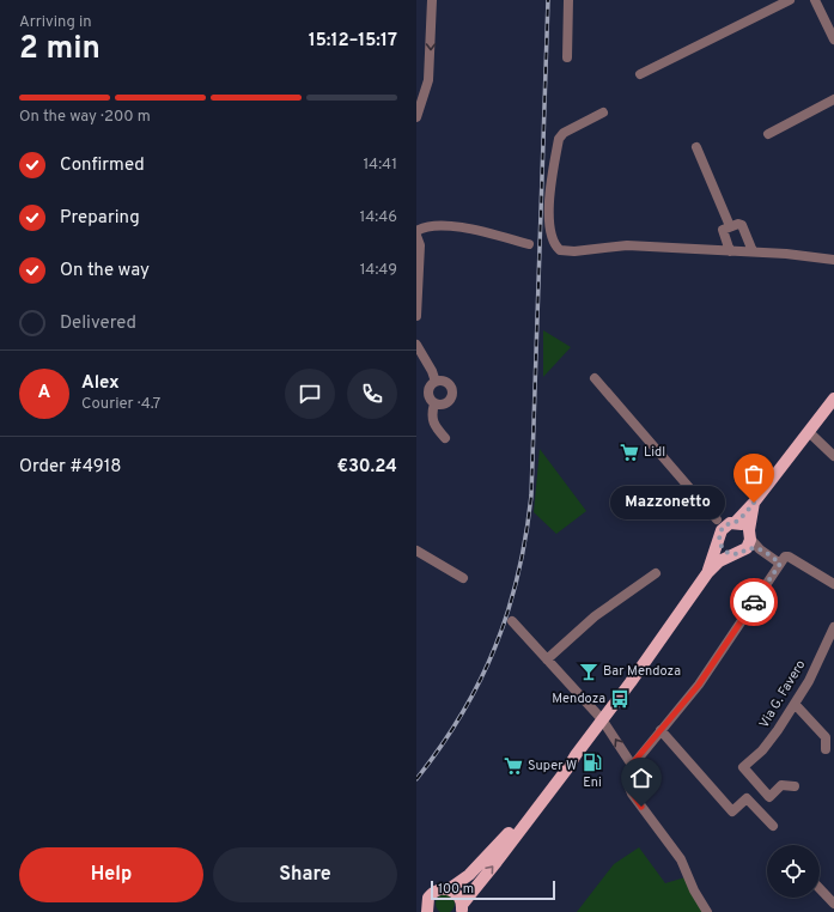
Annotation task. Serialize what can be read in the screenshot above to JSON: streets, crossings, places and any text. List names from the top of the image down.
{
  "streets": {
    "street": ["Via G. Favero"]
  },
  "places": {
    "supermarket": ["Lidl", "Super W"],
    "other": ["Mazzonetto"],
    "bar": ["Bar Mendoza"],
    "bus stop": ["Mendoza"],
    "fuel station": ["Eni"]
  },
  "scale_bar": "100 m",
  "page": {
    "heading": ["2 min", "Arriving in", "15:12–15:17"],
    "panel": [
      "Alex",
      "Courier · 4.7",
      "Order #4918",
      "€30.24"
    ],
    "bar": "On the way · 200 m",
    "list": [
      ["Confirmed", "14:41"],
      ["Preparing", "14:46"],
      ["On the way", "14:49"],
      "Delivered"
    ],
    "round": "A",
    "bubble": "Mazzonetto",
    "buttons": ["Help", "Share"],
    "scale": "100 m"
  }
}
